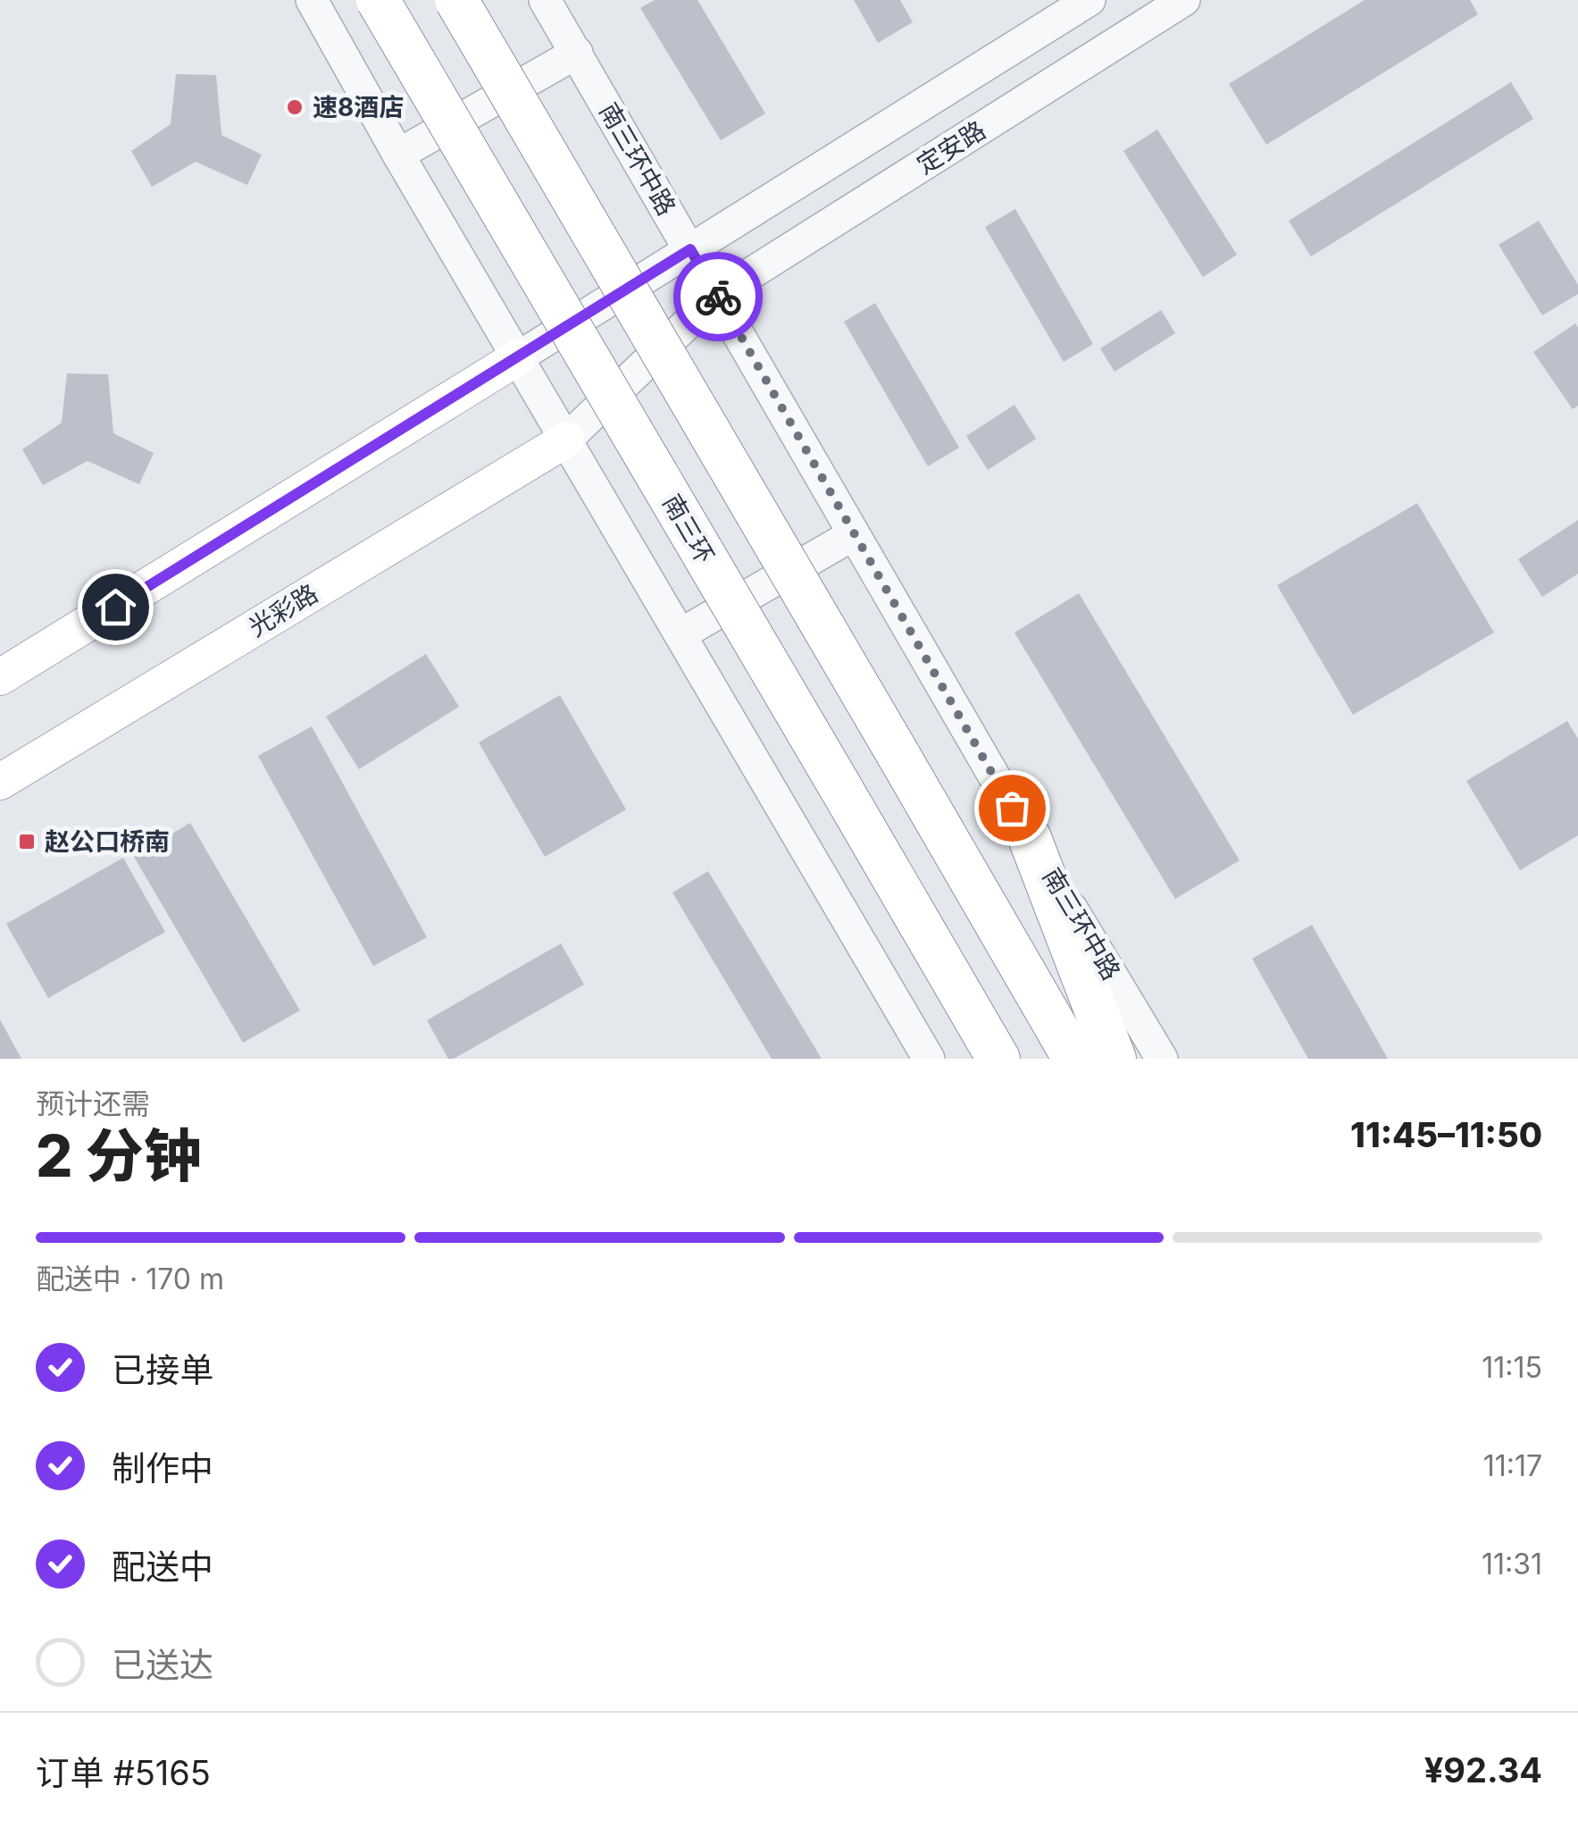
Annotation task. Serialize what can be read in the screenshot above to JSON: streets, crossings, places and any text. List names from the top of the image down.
{
  "streets": {
    "highway": ["南三环"],
    "main road": ["光彩路"],
    "street": ["定安路", "南三环中路"]
  },
  "crossings": [
    ["定安路", "南三环中路"],
    ["定安路", "光彩路"]
  ],
  "places": {
    "other": ["速8酒店"],
    "transit": ["赵公口桥南"]
  },
  "page": {
    "heading": ["2 分钟", "预计还需", "11:45–11:50"],
    "panel": ["订单 #5165", "¥92.34"],
    "bar": "配送中 · 170 m",
    "list": [
      ["已接单", "11:15"],
      ["制作中", "11:17"],
      ["配送中", "11:31"],
      "已送达"
    ]
  }
}
